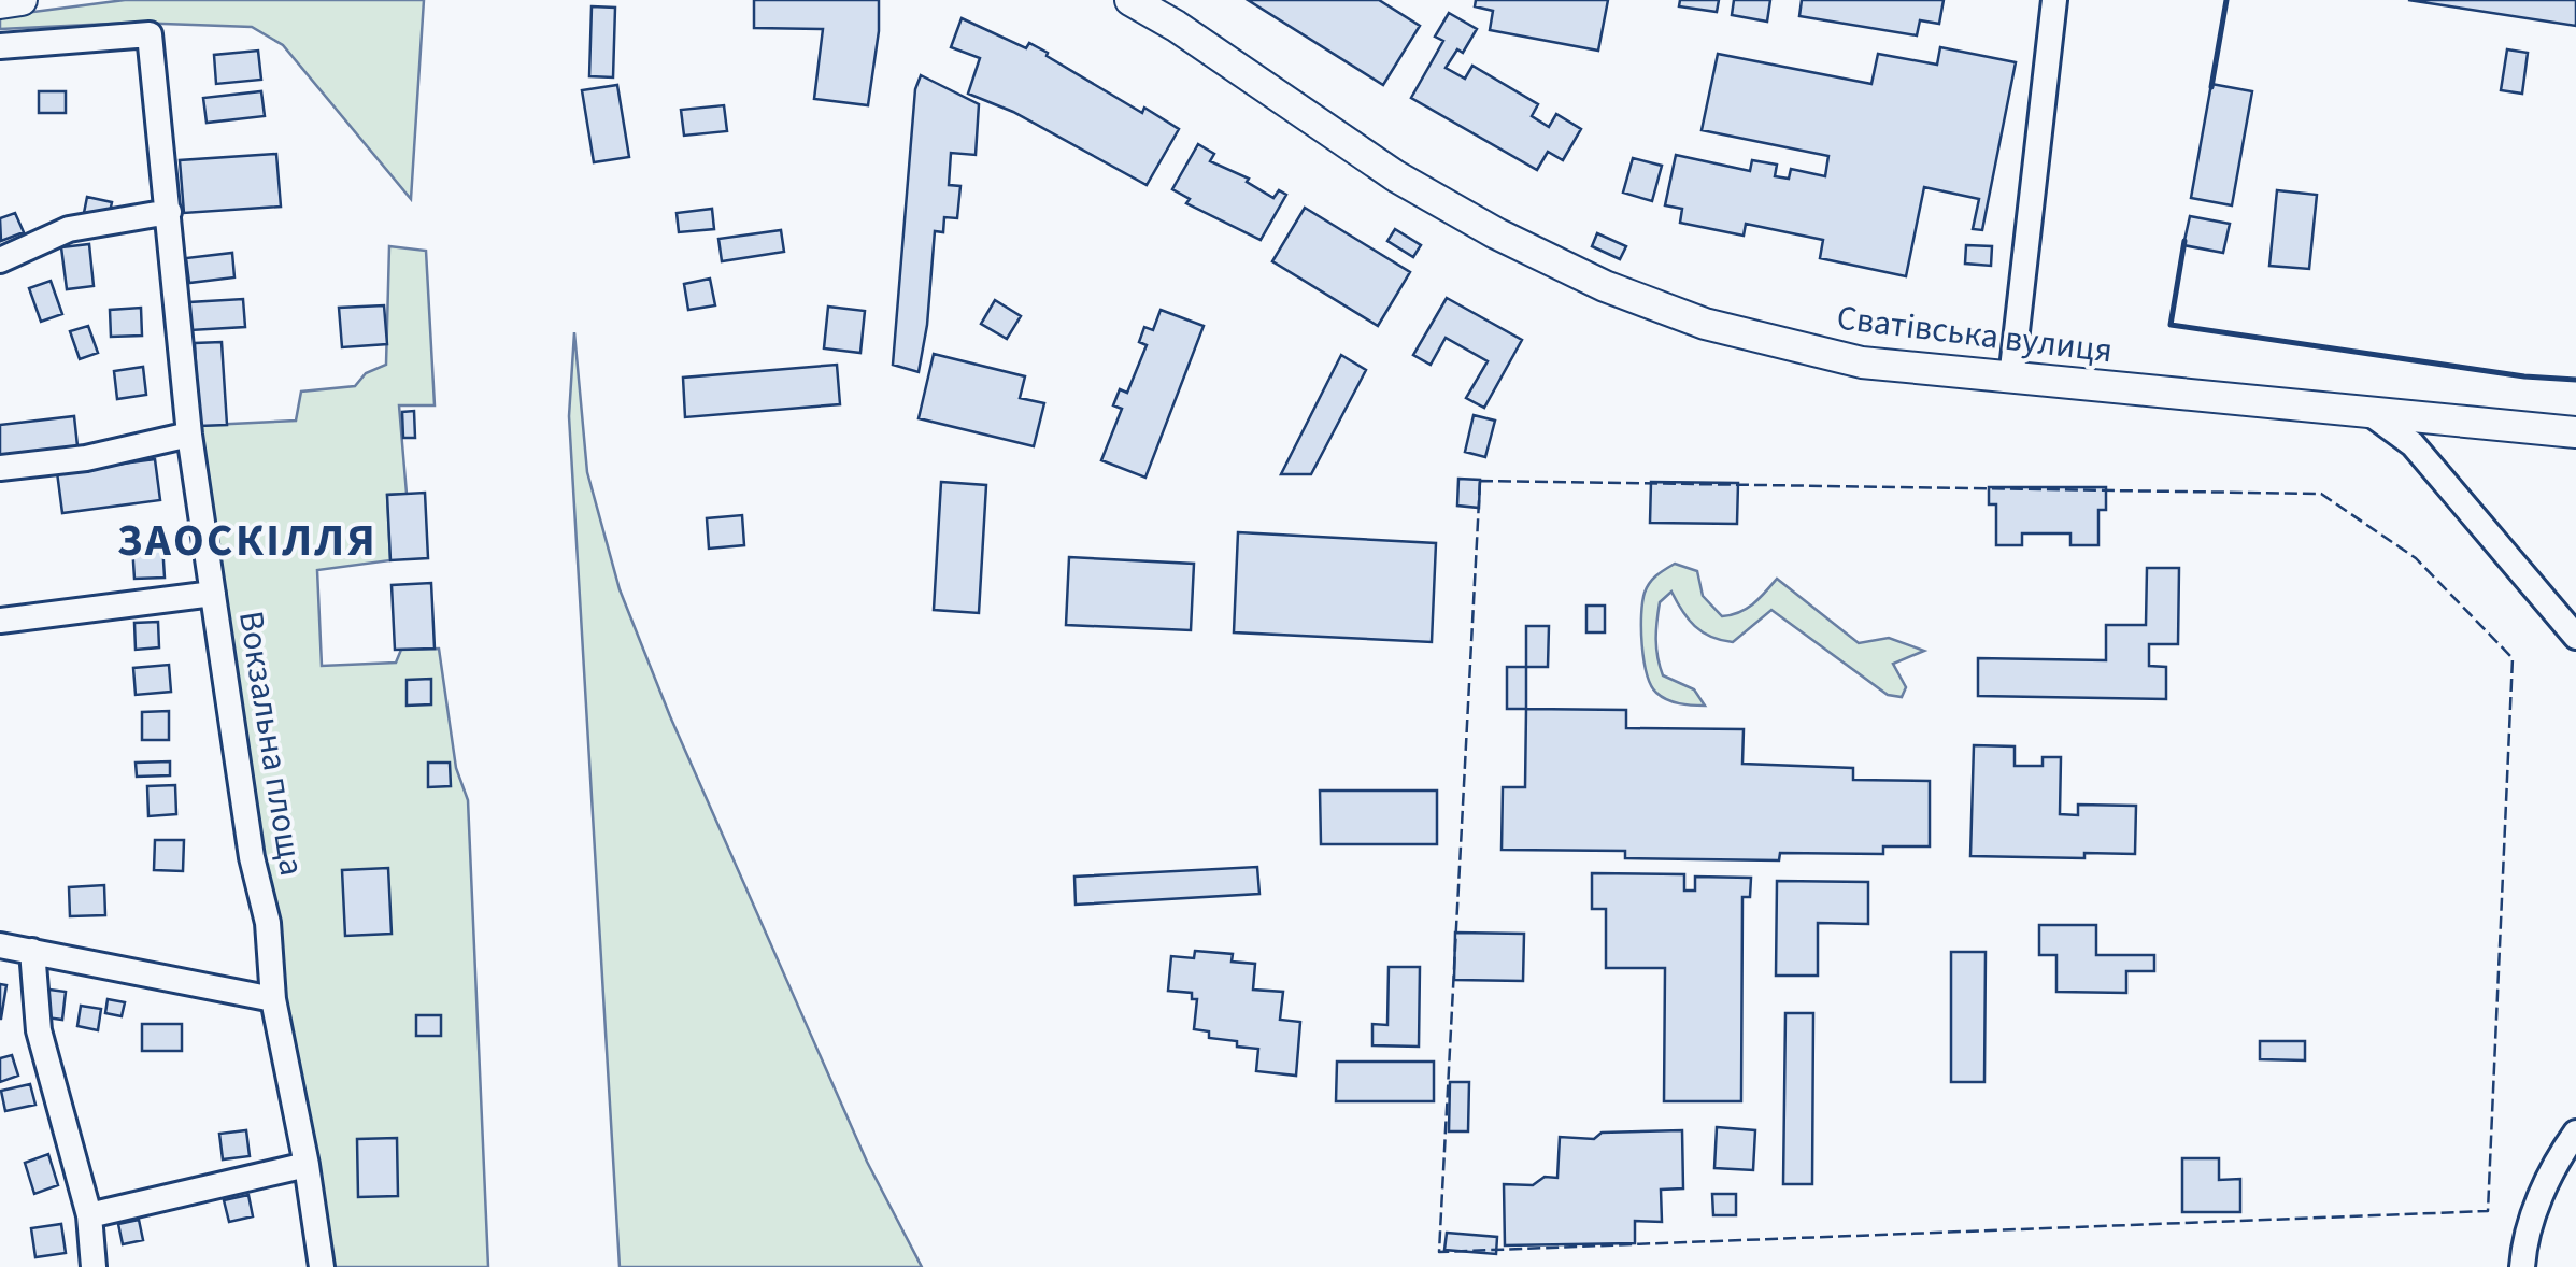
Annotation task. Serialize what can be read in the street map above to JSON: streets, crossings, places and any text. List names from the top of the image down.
{
  "streets": {
    "main road": ["Сватівська вулиця"],
    "street": ["Вокзальна площа"]
  },
  "districts": ["ЗАОСКIЛЛЯ"]
}
